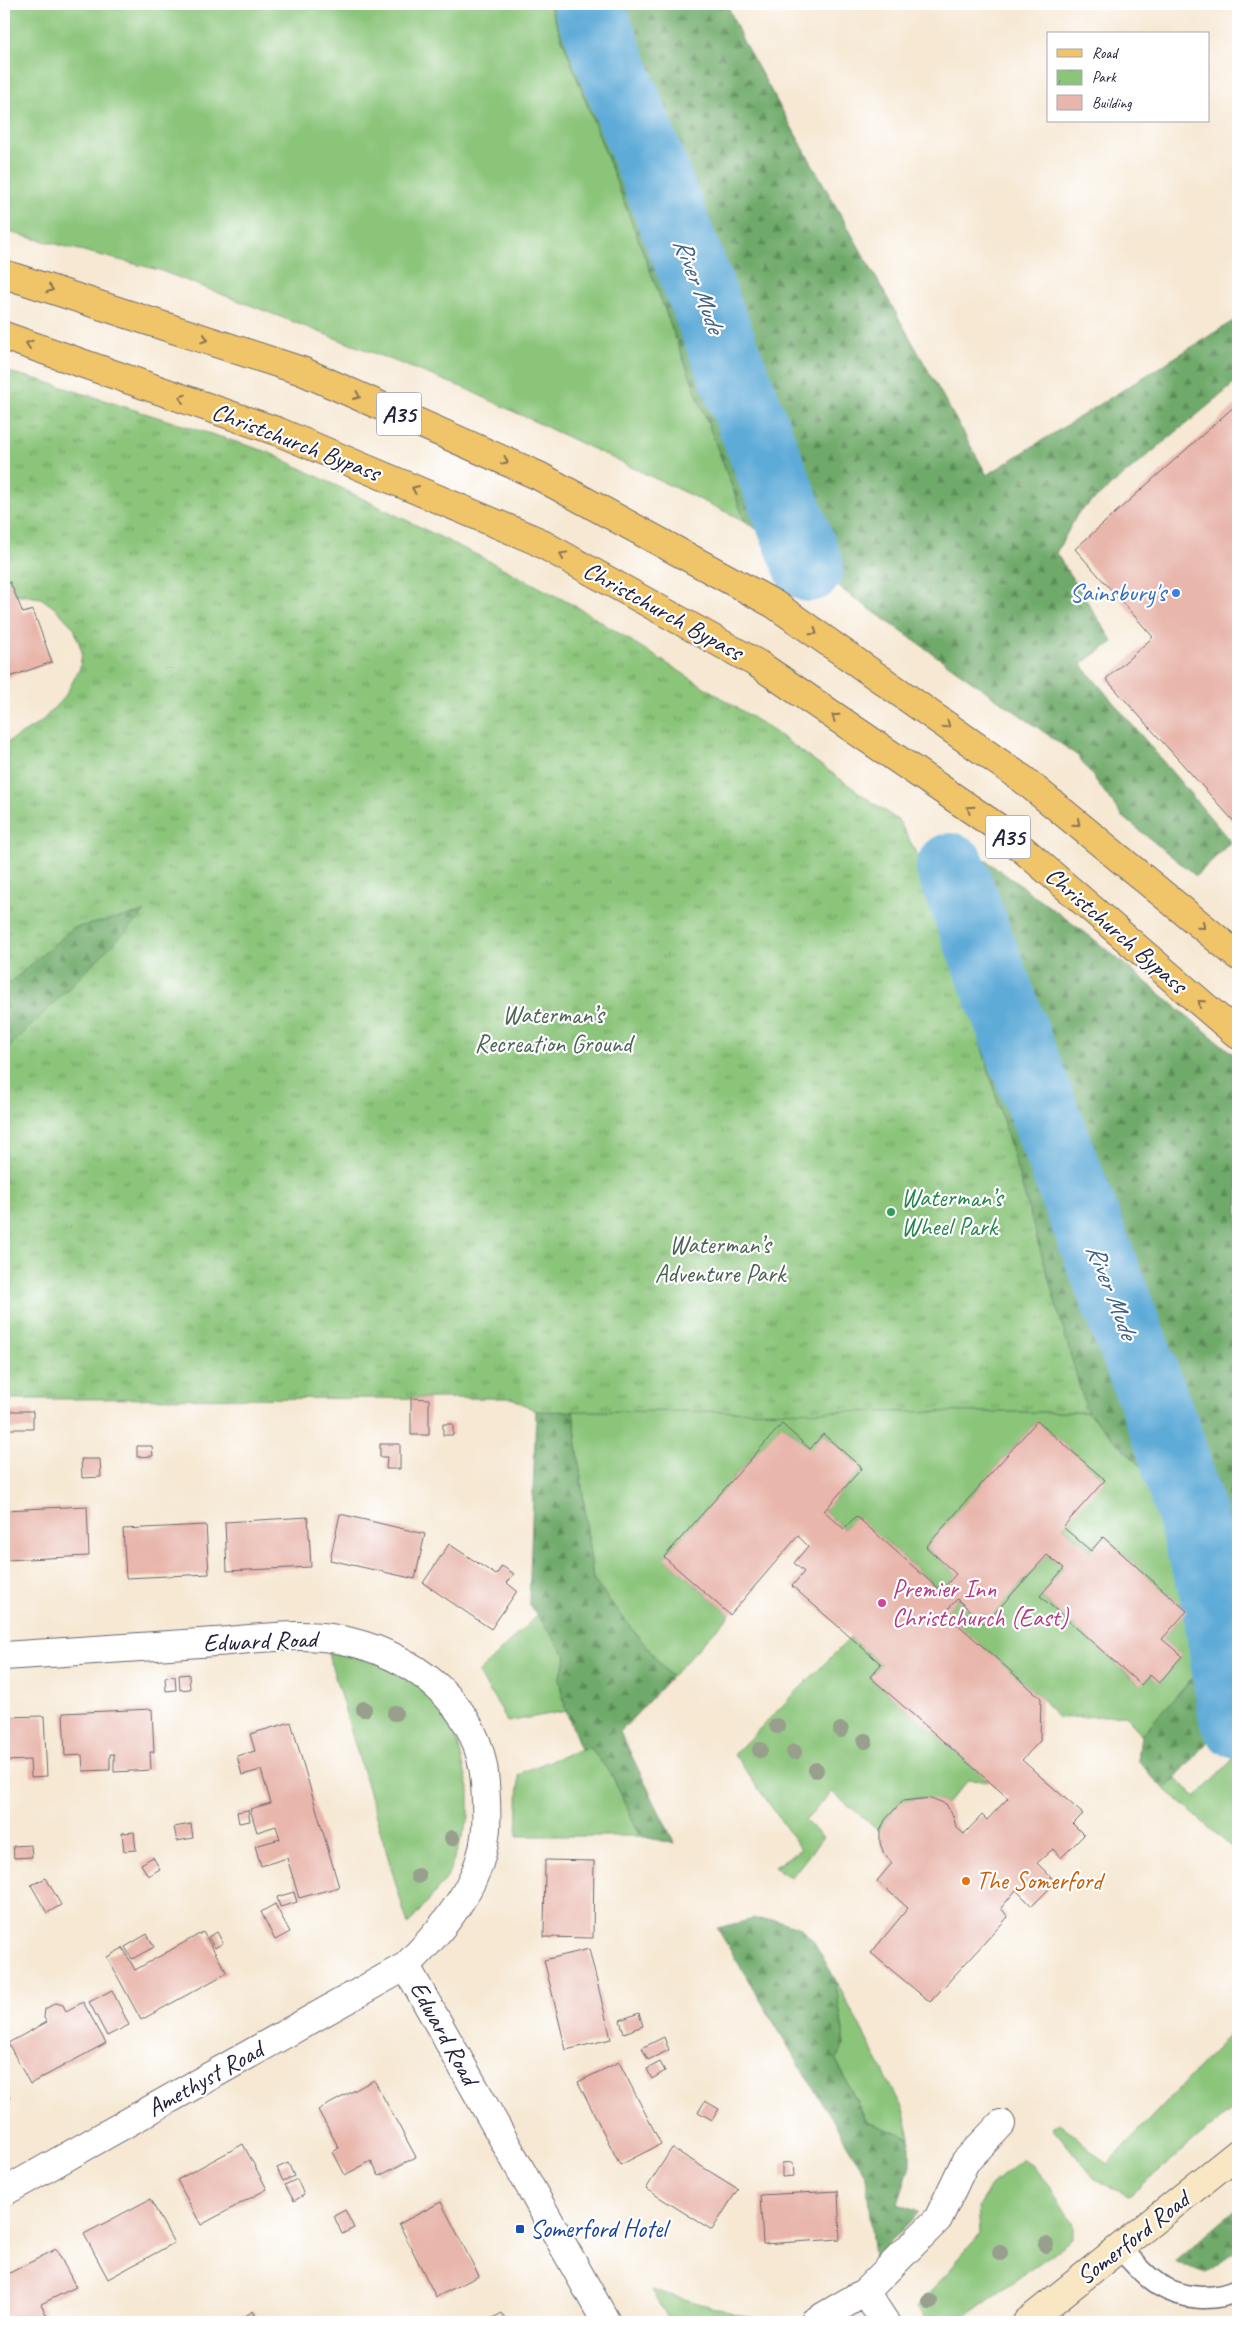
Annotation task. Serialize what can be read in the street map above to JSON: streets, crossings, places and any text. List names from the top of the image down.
{
  "streets": {
    "main road": ["A35", "Christchurch Bypass", "Somerford Road"],
    "street": ["Edward Road", "Amethyst Road"]
  },
  "crossings": [
    ["Edward Road", "Amethyst Road"]
  ],
  "water": ["River Mude"],
  "parks": ["Waterman’s Recreation Ground", "Waterman’s Adventure Park"],
  "places": {
    "other": [
      "Sainsbury's",
      "Waterman’s Wheel Park",
      "Premier Inn Christchurch (East)",
      "The Somerford"
    ],
    "transit": ["Somerford Hotel"]
  },
  "legend": ["Road", "Park", "Building"]
}
